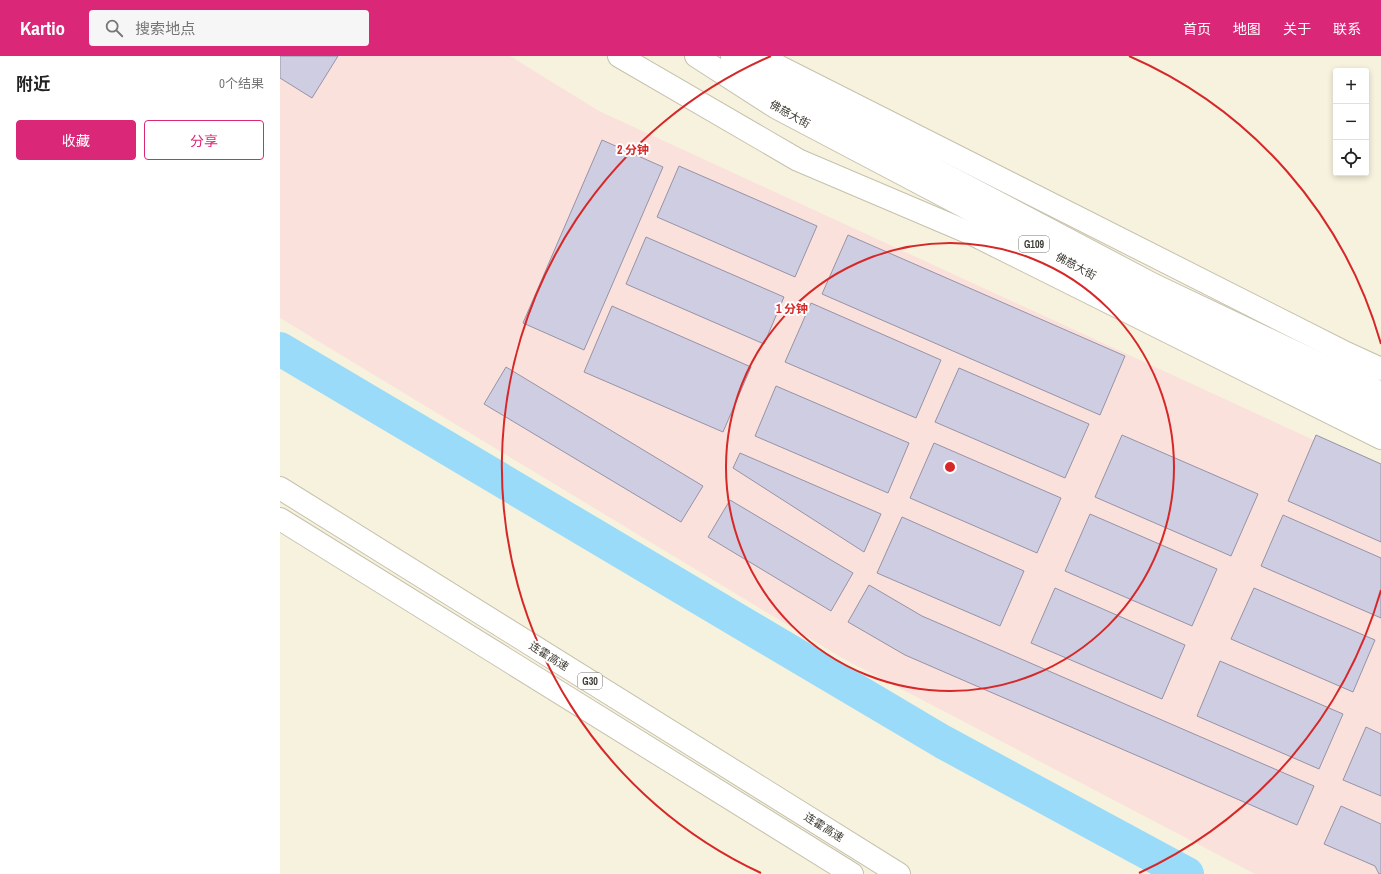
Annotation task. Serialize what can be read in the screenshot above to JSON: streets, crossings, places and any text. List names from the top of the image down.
{
  "streets": {
    "main road": [
      "佛慈大街",
      "G109",
      "连霍高速",
      "G30"
    ]
  },
  "page": {
    "header": "Kartio",
    "search": "搜索地点",
    "nav": [
      "首页",
      "地图",
      "关于",
      "联系"
    ],
    "heading": ["附近", "0个结果"],
    "map_buttons": ["+", "−"],
    "buttons": ["收藏", "分享"]
  },
  "rings": ["2 分钟", "1 分钟"]
}
